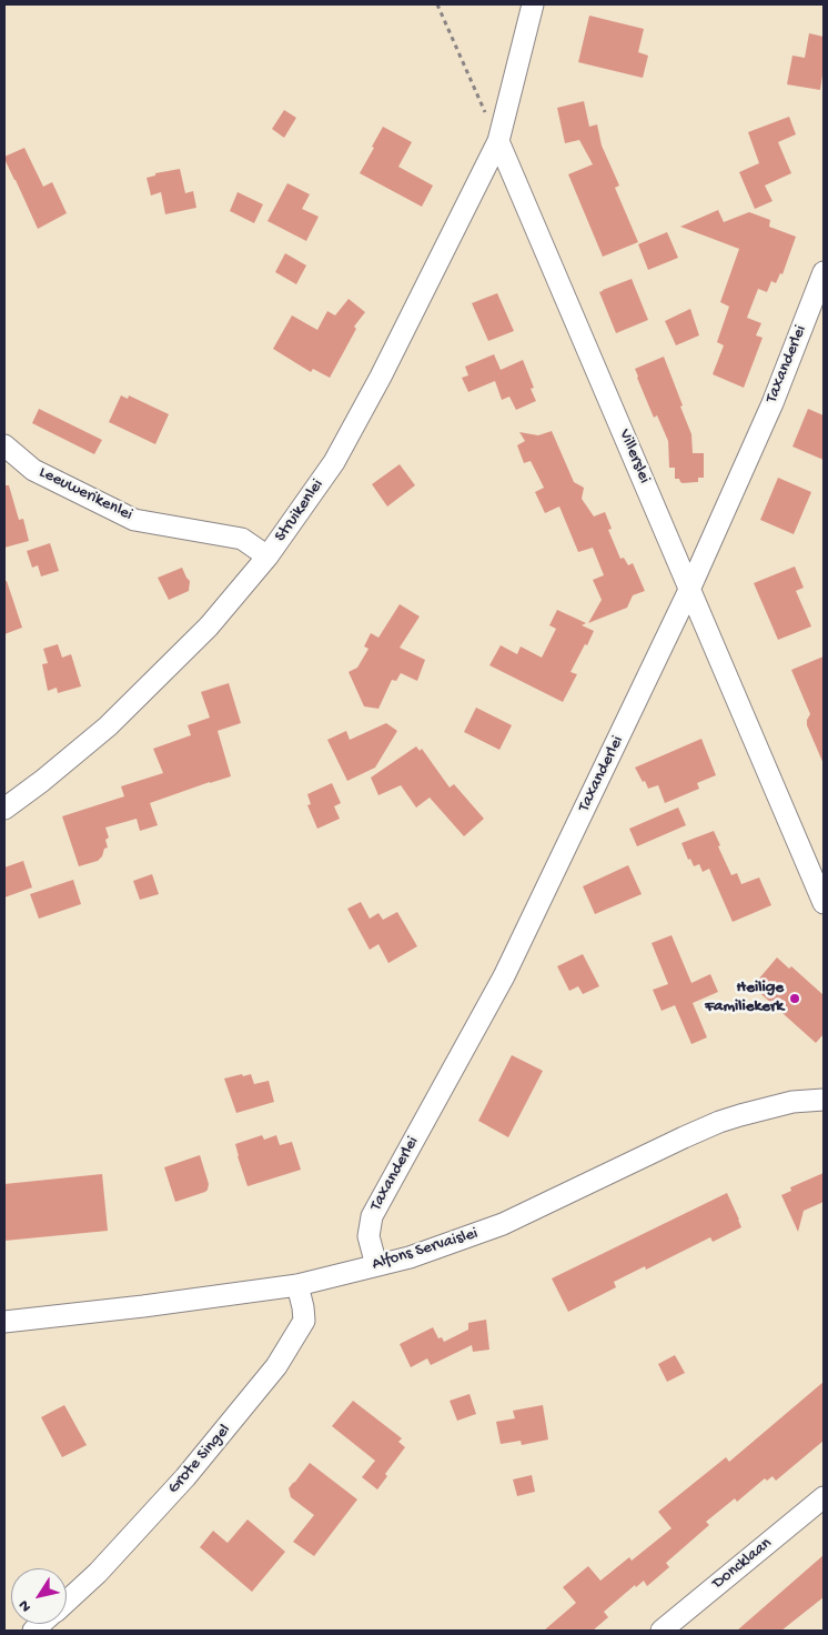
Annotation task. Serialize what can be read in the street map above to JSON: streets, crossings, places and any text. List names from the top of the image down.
{
  "streets": {
    "street": [
      "Taxanderlei",
      "Villerslei",
      "Leeuwerikenlei",
      "Struikenlei",
      "Alfons Servaislei",
      "Grote Singel",
      "Doncklaan"
    ]
  },
  "crossings": [
    ["Taxanderlei", "Villerslei"],
    ["Taxanderlei", "Alfons Servaislei"],
    ["Villerslei", "Struikenlei"],
    ["Leeuwerikenlei", "Struikenlei"],
    ["Alfons Servaislei", "Grote Singel"]
  ],
  "places": ["Heilige Familiekerk"],
  "north": "bottom left"
}
